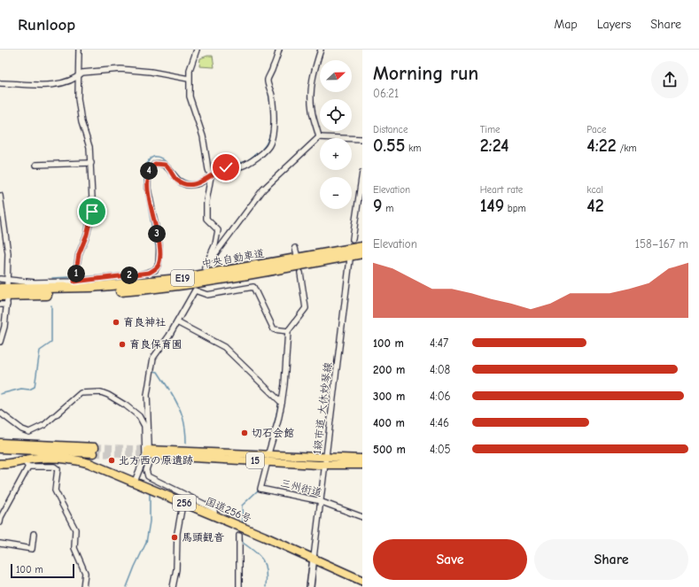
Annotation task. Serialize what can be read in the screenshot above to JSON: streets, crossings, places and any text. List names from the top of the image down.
{
  "streets": {
    "highway": [
      "中央自動車道",
      "E19",
      "256",
      "国道256号"
    ],
    "main road": ["15"],
    "street": ["1級市道 大休妙琴線", "三州街道"]
  },
  "crossings": [
    ["1級市道 大休妙琴線", "15"],
    ["1級市道 大休妙琴線", "三州街道"],
    ["1級市道 大休妙琴線", "国道256号"],
    ["15", "三州街道"]
  ],
  "places": [
    "育良神社",
    "育良保育園",
    "切石会館",
    "北方西の原遺跡",
    "馬頭観音"
  ],
  "scale_bar": "100 m",
  "north": "right",
  "page": {
    "header": "Runloop",
    "nav": ["Map", "Layers", "Share"],
    "heading": ["Morning run", "06:21"],
    "map_buttons": ["+", "−"],
    "stats": [
      ["Distance", "0.55 km"],
      ["Time", "2:24"],
      ["Pace", "4:22 /km"],
      ["Elevation", "9 m"],
      ["Heart rate", "149 bpm"],
      ["kcal", "42"]
    ],
    "pins": [
      "4",
      "3",
      "1",
      "2"
    ],
    "chart": ["Elevation", "158–167 m"],
    "list": [
      {
        "name": "100 m",
        "note": "4:47"
      },
      {
        "name": "200 m",
        "note": "4:08"
      },
      {
        "name": "300 m",
        "note": "4:06"
      },
      {
        "name": "400 m",
        "note": "4:46"
      },
      {
        "name": "500 m",
        "note": "4:05"
      }
    ],
    "buttons": ["Save", "Share"],
    "scale": "100 m"
  }
}
